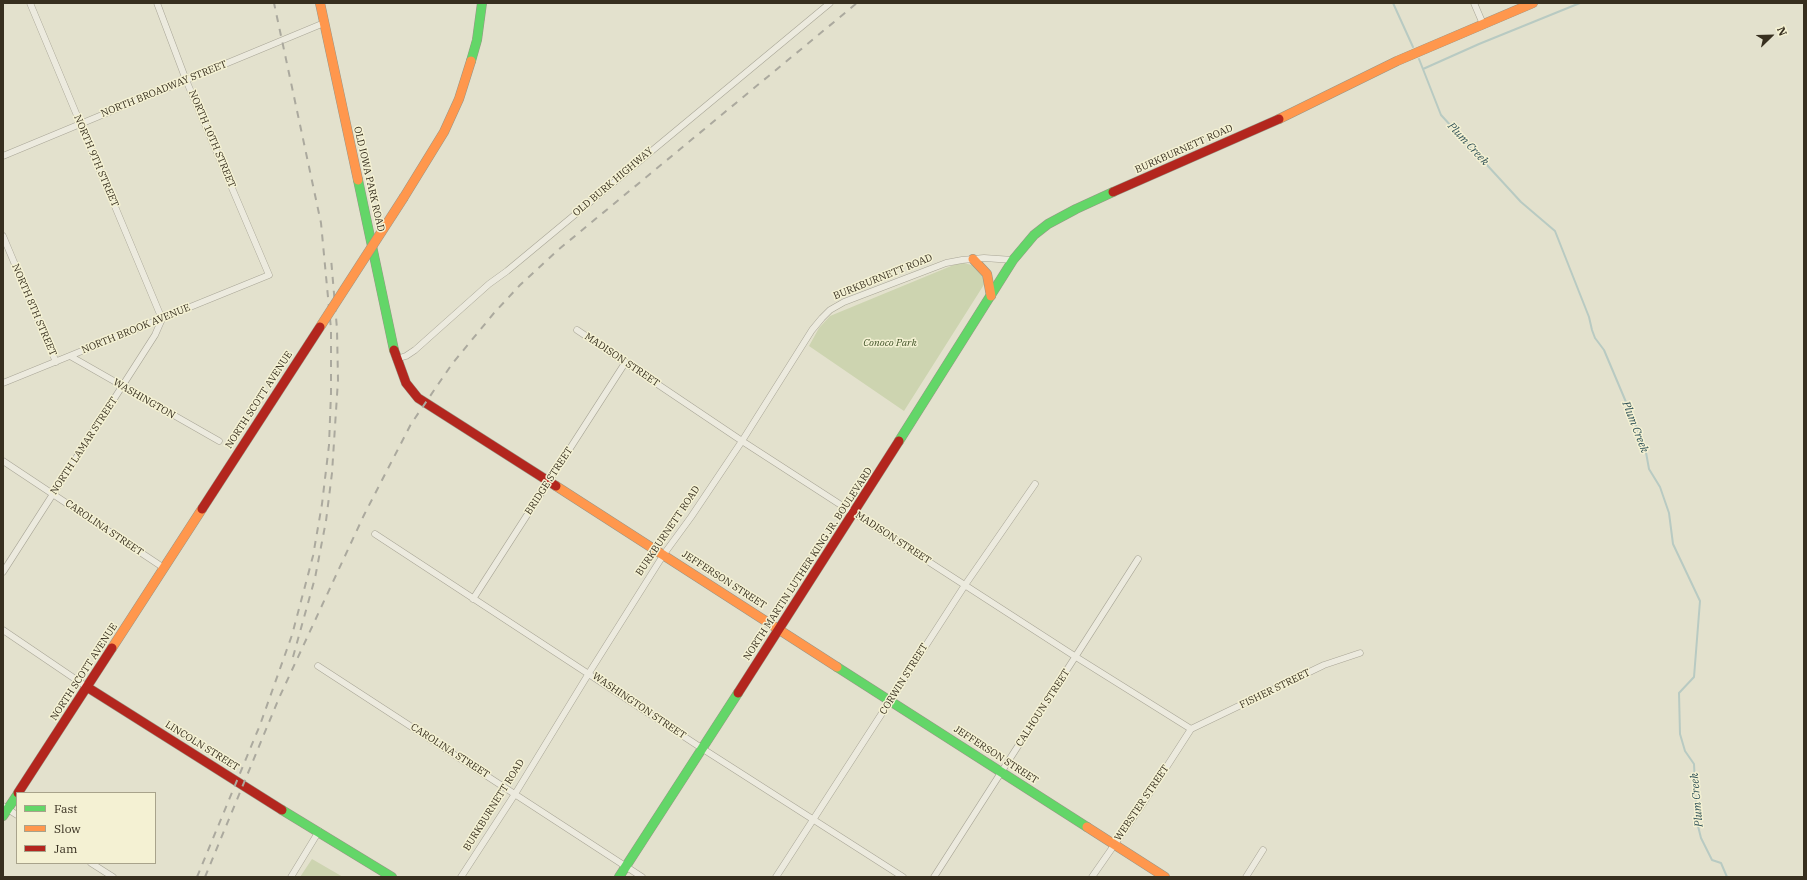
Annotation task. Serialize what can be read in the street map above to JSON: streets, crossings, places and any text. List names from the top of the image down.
{
  "streets": {
    "main road": [
      "BURKBURNETT ROAD",
      "OLD IOWA PARK ROAD",
      "NORTH SCOTT AVENUE",
      "NORTH MARTIN LUTHER KING JR. BOULEVARD",
      "JEFFERSON STREET",
      "LINCOLN STREET"
    ],
    "street": [
      "NORTH BROADWAY STREET",
      "NORTH 10TH STREET",
      "NORTH 9TH STREET",
      "OLD BURK HIGHWAY",
      "NORTH 8TH STREET",
      "NORTH BROOK AVENUE",
      "MADISON STREET",
      "WASHINGTON",
      "NORTH LAMAR STREET",
      "BRIDGE STREET",
      "CAROLINA STREET",
      "CORWIN STREET",
      "FISHER STREET",
      "WASHINGTON STREET",
      "CALHOUN STREET",
      "WEBSTER STREET"
    ]
  },
  "crossings": [
    ["NORTH BROADWAY STREET", "NORTH 10TH STREET"],
    ["NORTH BROADWAY STREET", "NORTH 9TH STREET"],
    ["NORTH BROADWAY STREET", "OLD IOWA PARK ROAD"],
    ["NORTH 10TH STREET", "NORTH BROOK AVENUE"],
    ["BURKBURNETT ROAD", "MADISON STREET"],
    ["BURKBURNETT ROAD", "CAROLINA STREET"],
    ["BURKBURNETT ROAD", "NORTH MARTIN LUTHER KING JR. BOULEVARD"],
    ["BURKBURNETT ROAD", "JEFFERSON STREET"],
    ["BURKBURNETT ROAD", "WASHINGTON STREET"],
    ["NORTH 9TH STREET", "NORTH BROOK AVENUE"],
    ["NORTH 9TH STREET", "NORTH LAMAR STREET"],
    ["OLD IOWA PARK ROAD", "OLD BURK HIGHWAY"],
    ["OLD IOWA PARK ROAD", "JEFFERSON STREET"],
    ["OLD BURK HIGHWAY", "JEFFERSON STREET"],
    ["NORTH 8TH STREET", "NORTH BROOK AVENUE"],
    ["NORTH BROOK AVENUE", "WASHINGTON"],
    ["NORTH BROOK AVENUE", "NORTH LAMAR STREET"],
    ["MADISON STREET", "BRIDGE STREET"],
    ["MADISON STREET", "NORTH MARTIN LUTHER KING JR. BOULEVARD"],
    ["MADISON STREET", "CORWIN STREET"],
    ["MADISON STREET", "FISHER STREET"],
    ["MADISON STREET", "CALHOUN STREET"],
    ["MADISON STREET", "WEBSTER STREET"],
    ["WASHINGTON", "NORTH LAMAR STREET"],
    ["NORTH SCOTT AVENUE", "CAROLINA STREET"],
    ["NORTH SCOTT AVENUE", "LINCOLN STREET"],
    ["NORTH LAMAR STREET", "CAROLINA STREET"],
    ["BRIDGE STREET", "JEFFERSON STREET"],
    ["BRIDGE STREET", "WASHINGTON STREET"],
    ["CAROLINA STREET", "NORTH MARTIN LUTHER KING JR. BOULEVARD"],
    ["NORTH MARTIN LUTHER KING JR. BOULEVARD", "JEFFERSON STREET"],
    ["NORTH MARTIN LUTHER KING JR. BOULEVARD", "WASHINGTON STREET"],
    ["JEFFERSON STREET", "CORWIN STREET"],
    ["JEFFERSON STREET", "CALHOUN STREET"],
    ["JEFFERSON STREET", "WEBSTER STREET"],
    ["CORWIN STREET", "WASHINGTON STREET"],
    ["FISHER STREET", "WEBSTER STREET"]
  ],
  "water": ["Plum Creek"],
  "parks": ["Conoco Park"],
  "legend": ["Fast", "Slow", "Jam"],
  "north": "top right"
}
